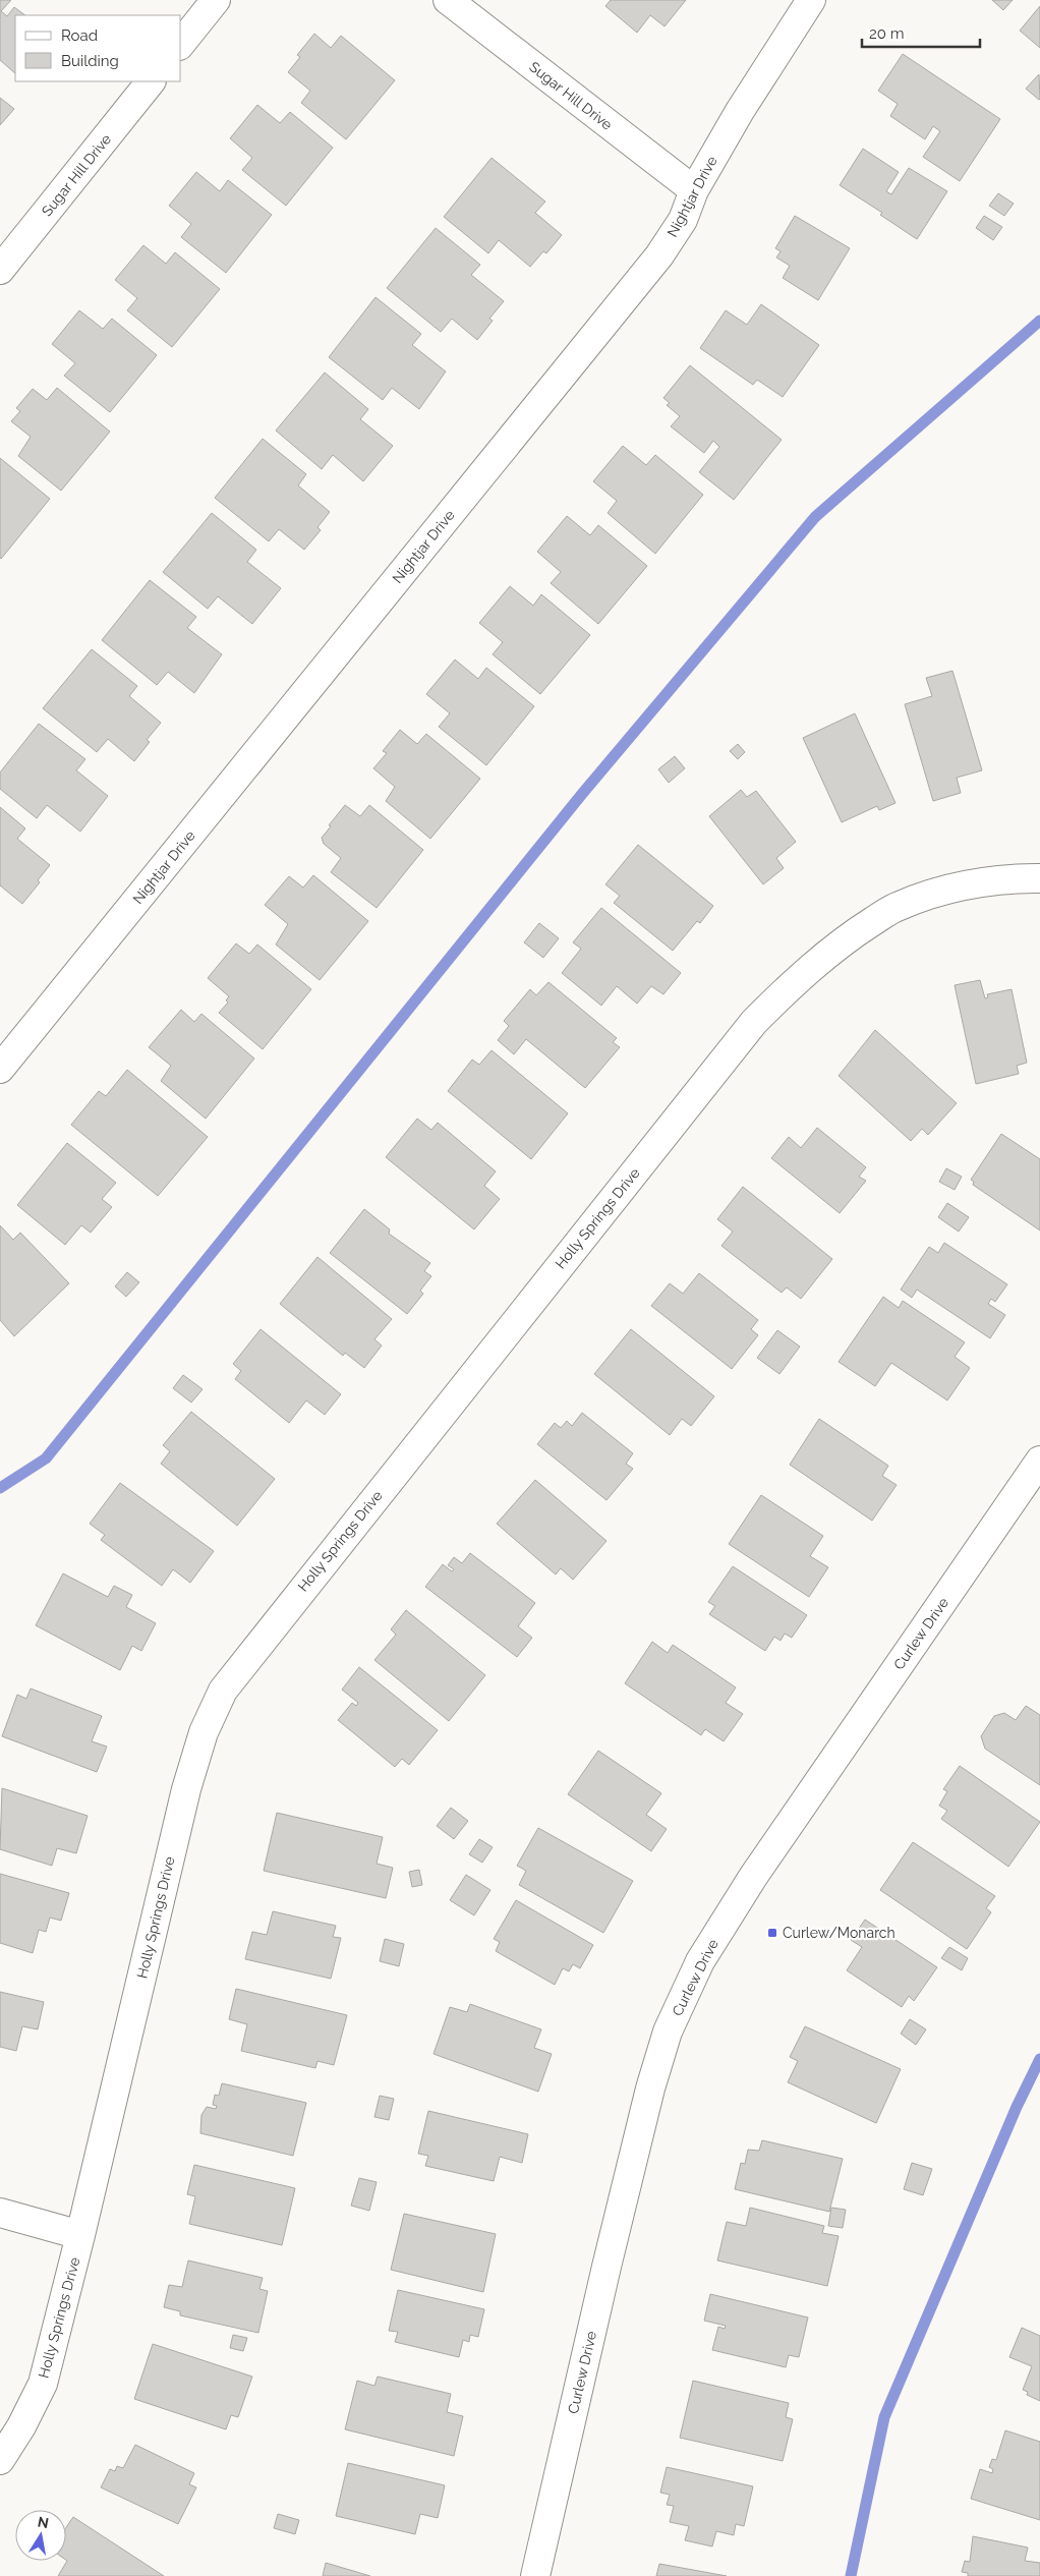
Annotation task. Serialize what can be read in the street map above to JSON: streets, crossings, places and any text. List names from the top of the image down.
{
  "streets": {
    "street": [
      "Sugar Hill Drive",
      "Nightjar Drive",
      "Holly Springs Drive",
      "Curlew Drive"
    ]
  },
  "crossings": [
    ["Sugar Hill Drive", "Nightjar Drive"]
  ],
  "places": {
    "transit": ["Curlew/Monarch"]
  },
  "legend": ["Road", "Building"],
  "scale_bar": "20 m",
  "north": "top"
}
